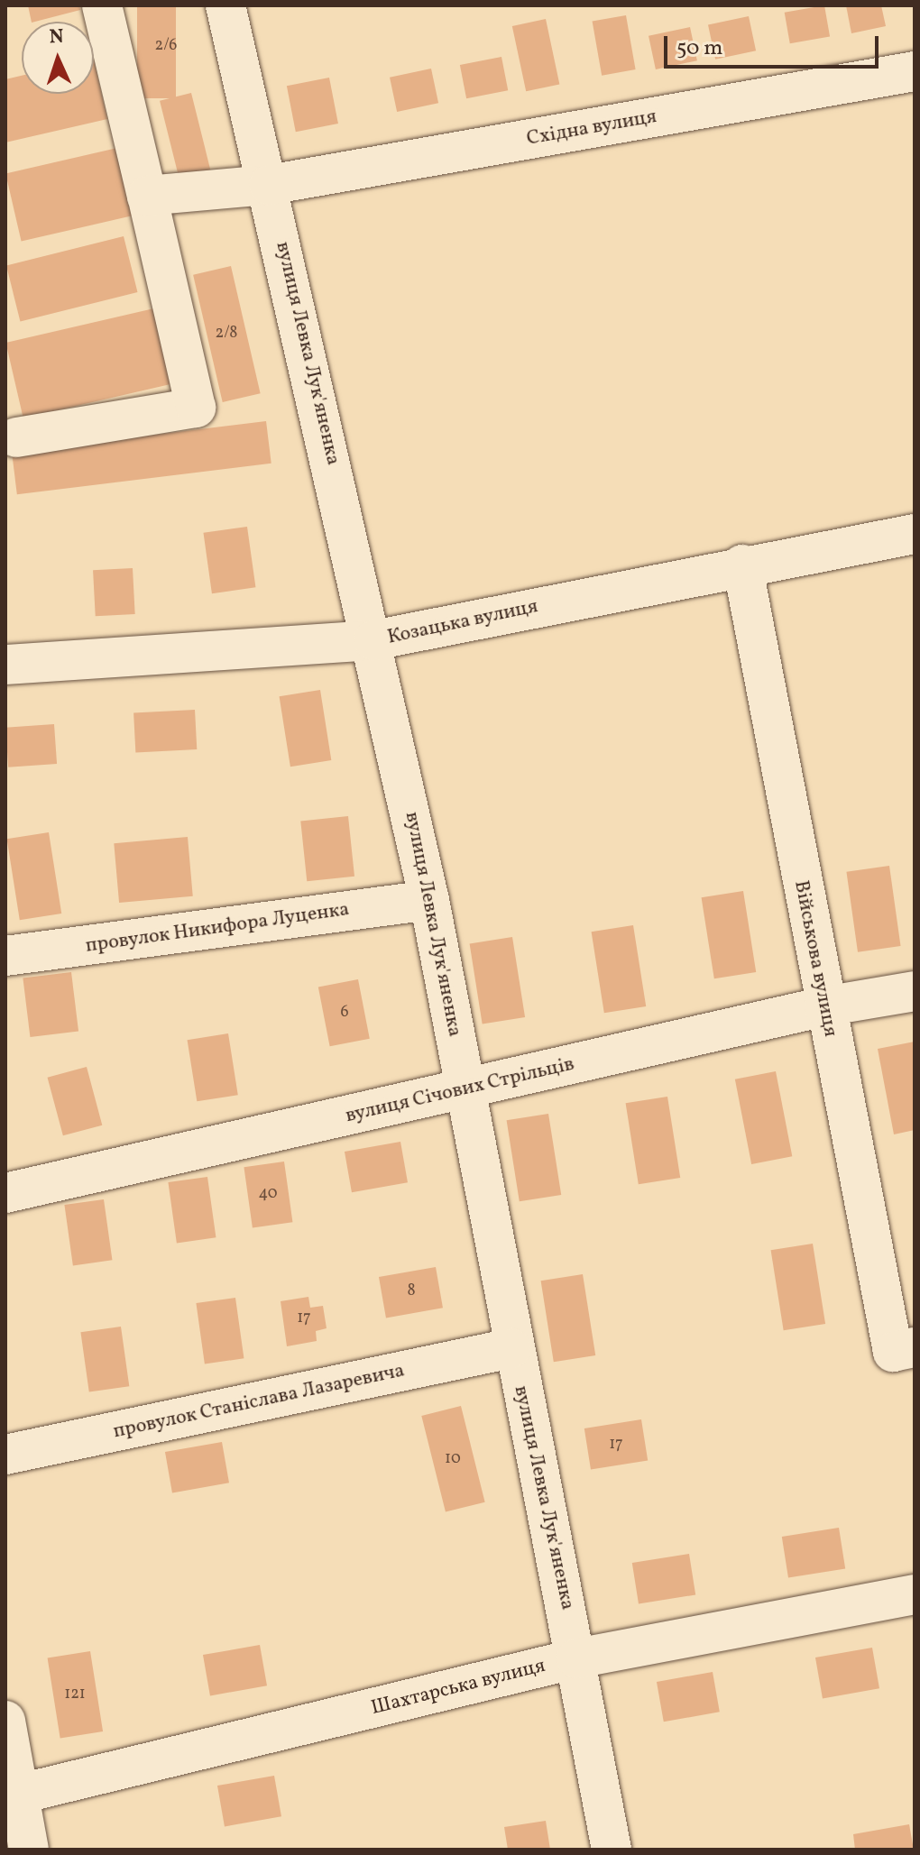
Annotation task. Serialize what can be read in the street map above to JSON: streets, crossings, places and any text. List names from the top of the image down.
{
  "streets": {
    "street": [
      "Східна вулиця",
      "вулиця Левка Лук'яненка",
      "Козацька вулиця",
      "провулок Никифора Луценка",
      "Військова вулиця",
      "вулиця Січових Стрільців",
      "провулок Станіслава Лазаревича",
      "Шахтарська вулиця"
    ]
  },
  "crossings": [
    ["Східна вулиця", "вулиця Левка Лук'яненка"],
    ["вулиця Левка Лук'яненка", "Козацька вулиця"],
    ["вулиця Левка Лук'яненка", "провулок Никифора Луценка"],
    ["вулиця Левка Лук'яненка", "вулиця Січових Стрільців"],
    ["вулиця Левка Лук'яненка", "провулок Станіслава Лазаревича"],
    ["вулиця Левка Лук'яненка", "Шахтарська вулиця"],
    ["Козацька вулиця", "Військова вулиця"],
    ["Військова вулиця", "вулиця Січових Стрільців"]
  ],
  "house_numbers": [
    "2/6",
    "2/8",
    "6",
    "40",
    "8",
    "17",
    "17",
    "10",
    "121"
  ],
  "scale_bar": "50 m",
  "north": "top"
}
